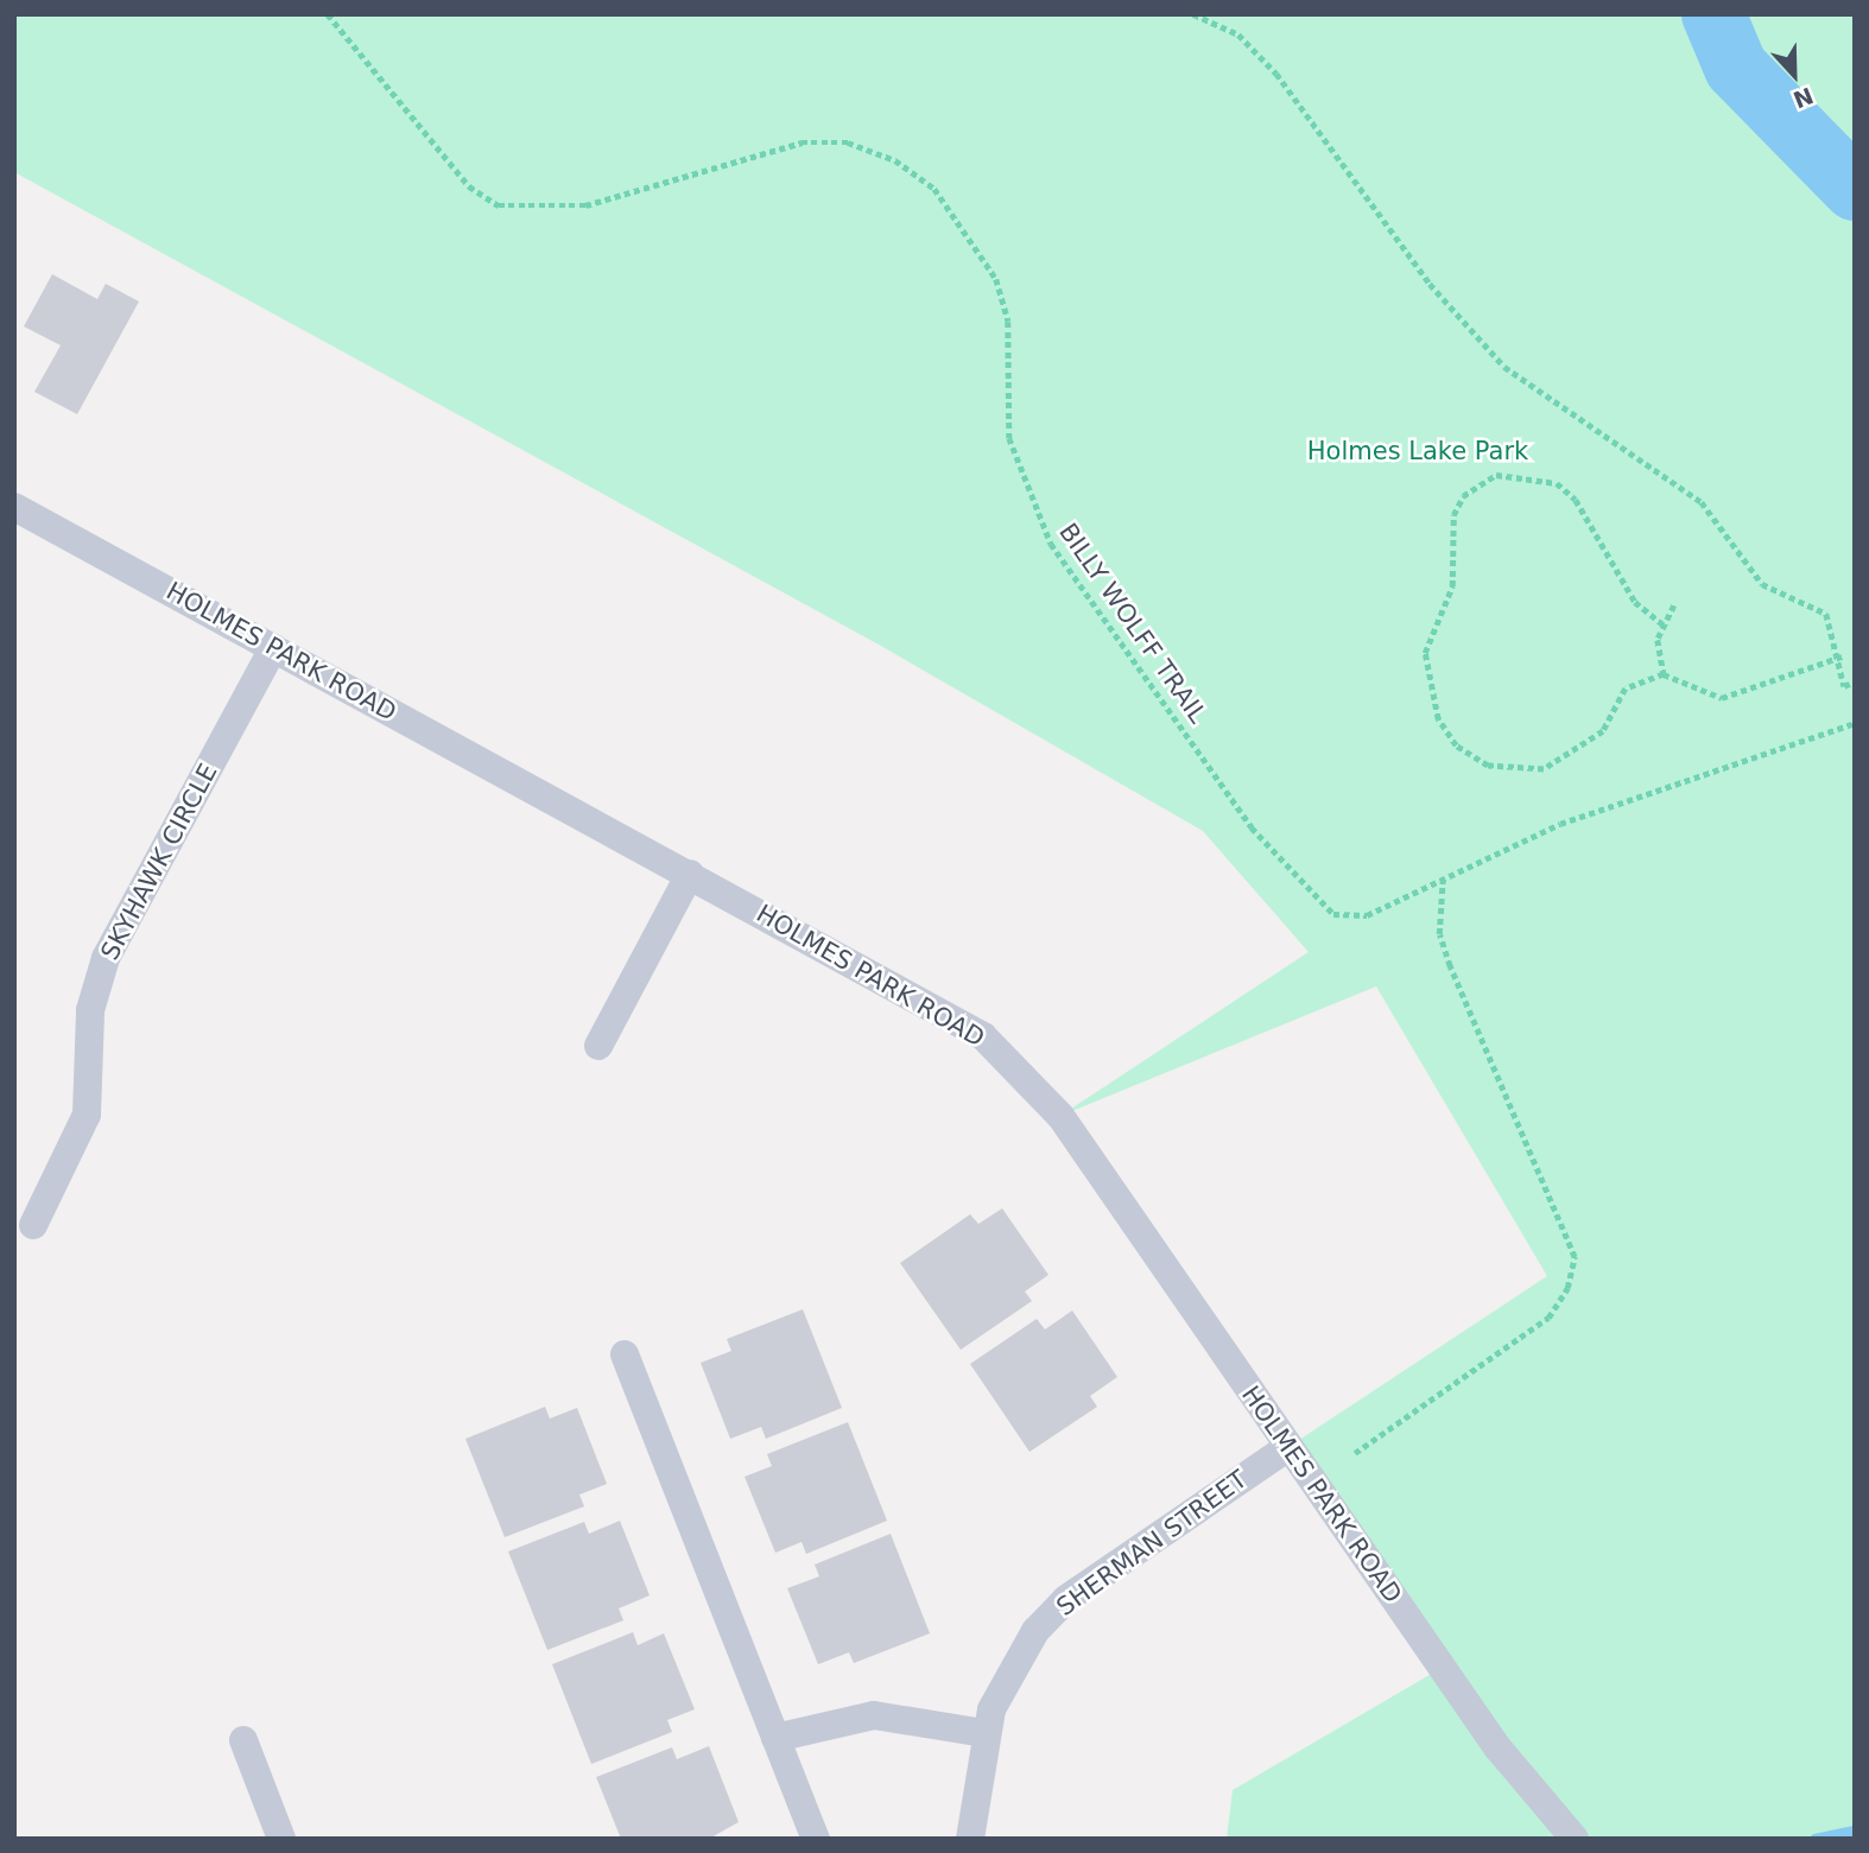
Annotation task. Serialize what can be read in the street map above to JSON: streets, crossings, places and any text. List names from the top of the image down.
{
  "streets": {
    "street": ["HOLMES PARK ROAD", "SKYHAWK CIRCLE", "SHERMAN STREET"],
    "path": ["BILLY WOLFF TRAIL"]
  },
  "crossings": [
    ["HOLMES PARK ROAD", "SKYHAWK CIRCLE"],
    ["HOLMES PARK ROAD", "SHERMAN STREET"]
  ],
  "parks": ["Holmes Lake Park"],
  "north": "bottom"
}
